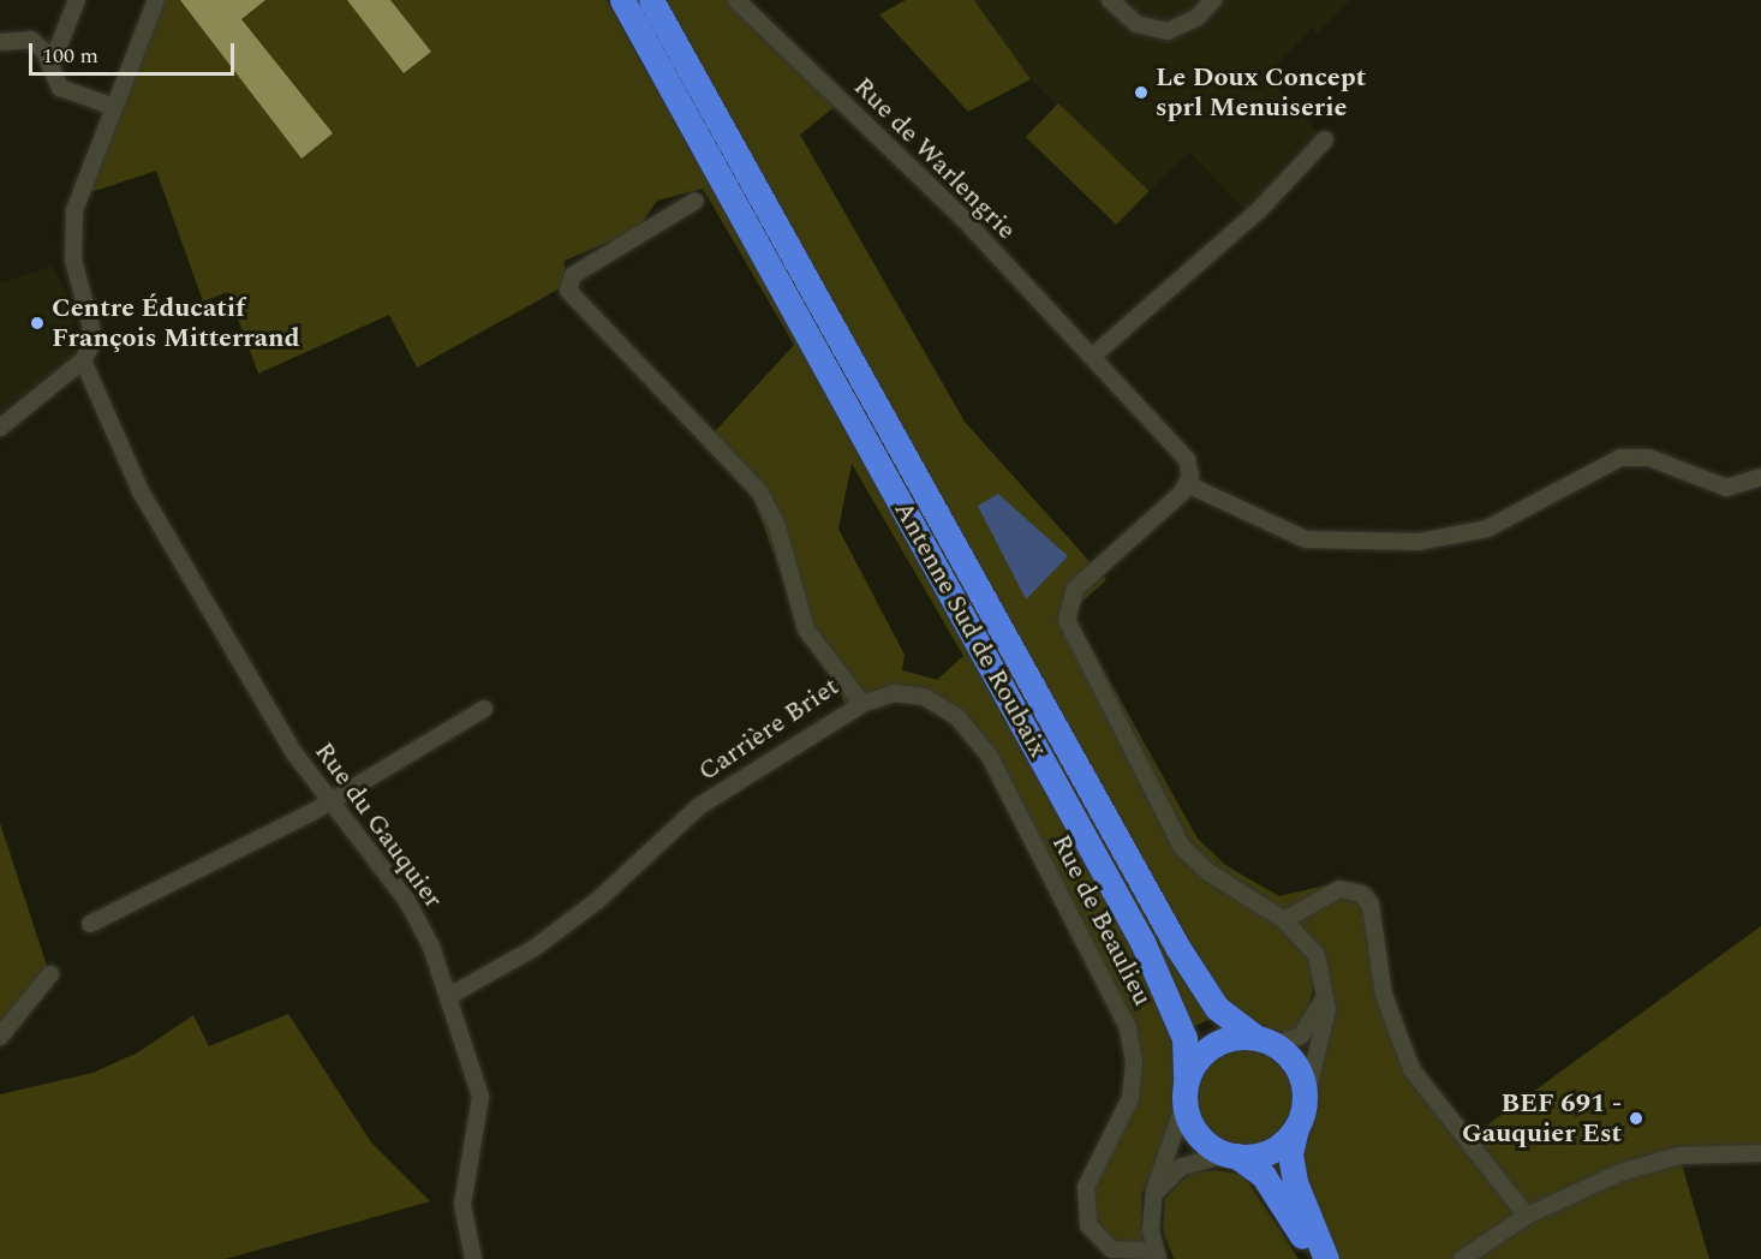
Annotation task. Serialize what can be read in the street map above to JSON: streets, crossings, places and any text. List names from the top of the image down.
{
  "streets": {
    "highway": ["Antenne Sud de Roubaix"],
    "street": [
      "Rue de Warlengrie",
      "Carrière Briet",
      "Rue du Gauquier",
      "Rue de Beaulieu"
    ]
  },
  "crossings": [
    ["Antenne Sud de Roubaix", "Rue de Beaulieu"],
    ["Carrière Briet", "Rue du Gauquier"],
    ["Carrière Briet", "Rue de Beaulieu"]
  ],
  "places": ["Le Doux Concept sprl Menuiserie", "Centre Éducatif François Mitterrand", "BEF 691 - Gauquier Est"],
  "scale_bar": "100 m"
}
